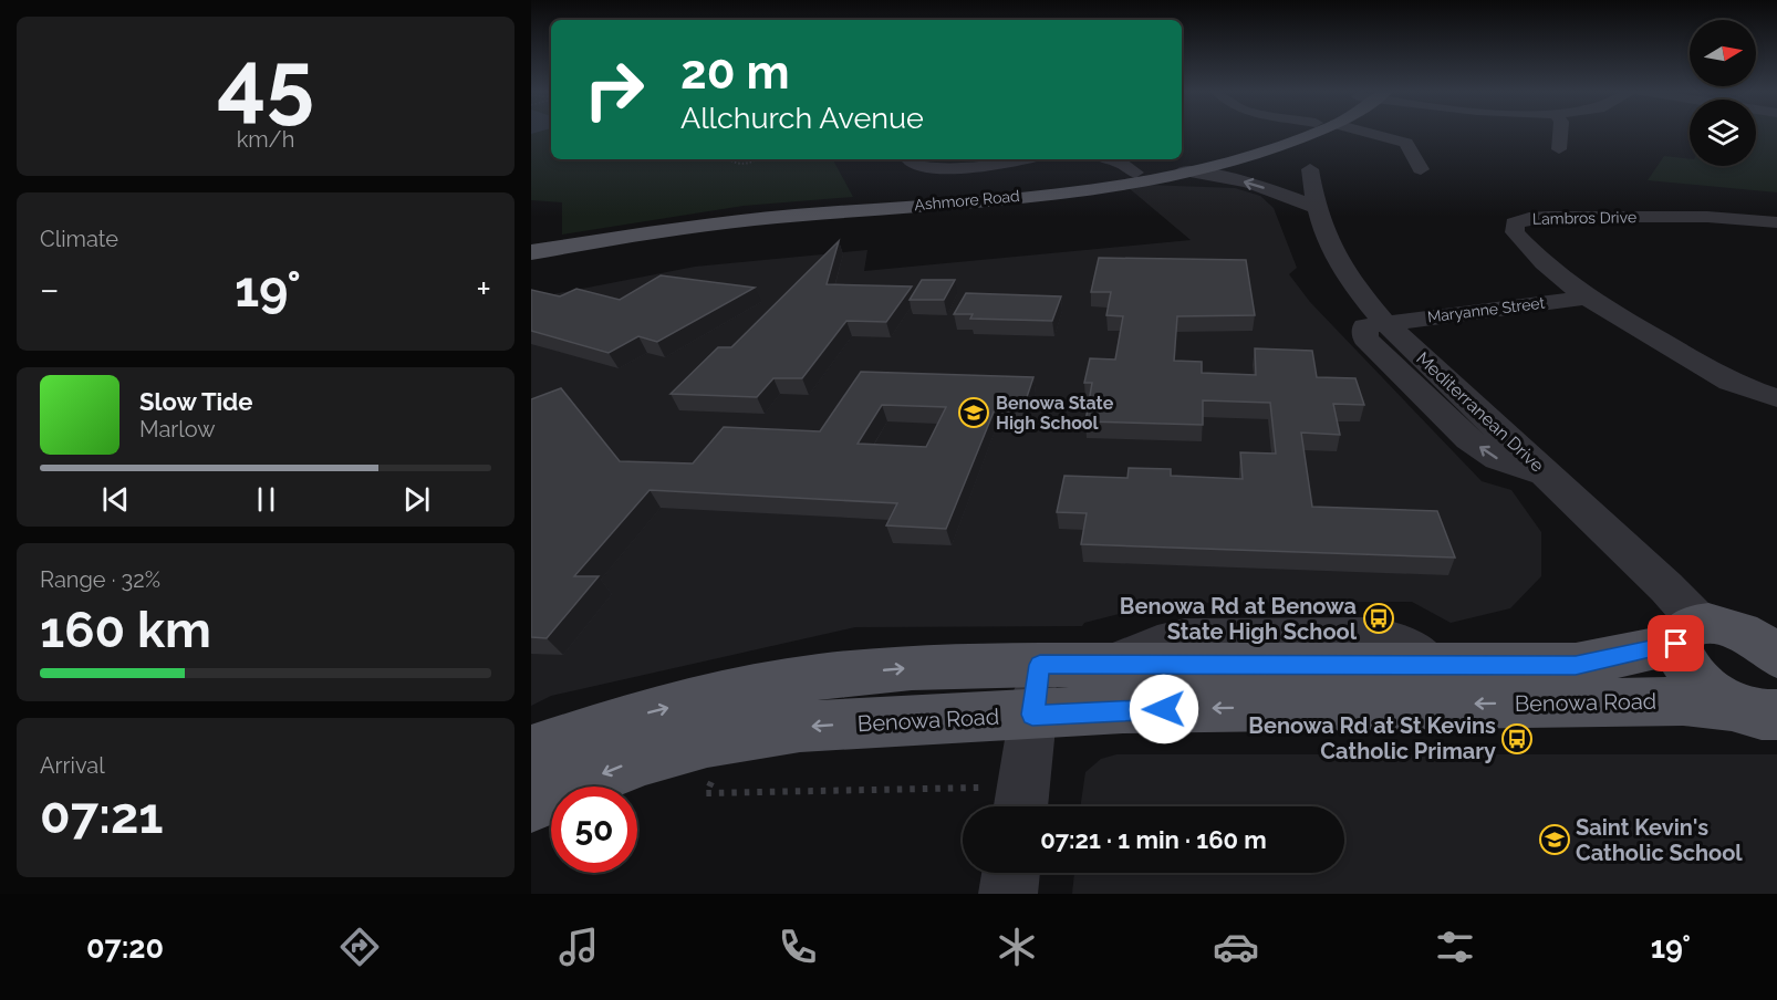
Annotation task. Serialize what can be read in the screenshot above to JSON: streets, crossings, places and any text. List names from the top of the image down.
{
  "streets": {
    "main road": ["Ashmore Road", "Benowa Road"],
    "street": ["Lambros Drive", "Maryanne Street", "Mediterranean Drive"]
  },
  "crossings": [
    ["Lambros Drive", "Maryanne Street"],
    ["Maryanne Street", "Mediterranean Drive"],
    ["Mediterranean Drive", "Benowa Road"]
  ],
  "places": {
    "school or university": ["Benowa State High School", "Saint Kevin's Catholic School"],
    "bus stop": ["Benowa Rd at Benowa State High School", "Benowa Rd at St Kevins Catholic Primary"]
  },
  "north": "right",
  "page": {
    "tile": [
      ["45", "km/h"],
      "Climate",
      ["Range · 32%", "160 km"],
      ["Arrival", "07:21"]
    ],
    "turn": ["20 m", "Allchurch Avenue"],
    "heat": ["−", "19°", "+"],
    "song": ["Slow Tide", "Marlow"],
    "limit": "50",
    "trip": "07:21 · 1 min · 160 m",
    "tabs": ["07:20", "19°"]
  }
}
